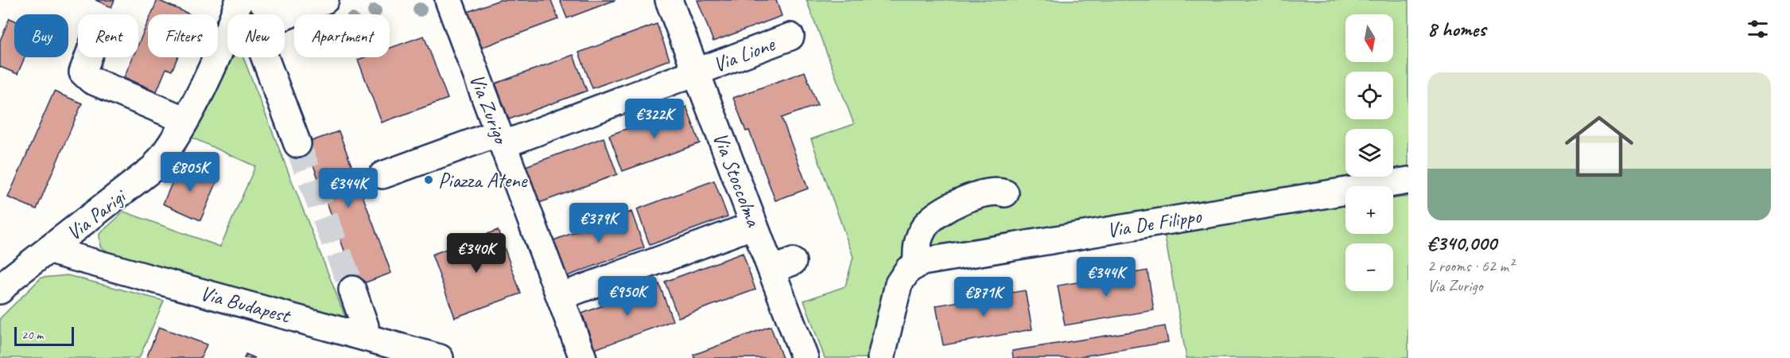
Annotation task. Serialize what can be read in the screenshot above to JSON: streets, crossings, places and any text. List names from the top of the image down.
{
  "streets": {
    "street": [
      "Via Lione",
      "Via Zurigo",
      "Via Stoccolma",
      "Via Parigi",
      "Via De Filippo",
      "Via Budapest"
    ]
  },
  "crossings": [
    ["Via Lione", "Via Zurigo"],
    ["Via Lione", "Via Stoccolma"],
    ["Via Parigi", "Via Budapest"]
  ],
  "places": ["Piazza Atene"],
  "scale_bar": "20 m",
  "north": "bottom",
  "page": {
    "heading": "8 homes",
    "map_buttons": ["+", "−"],
    "chip": [
      "Buy",
      "Rent",
      "Filters",
      "New",
      "Apartment"
    ],
    "list": [
      {
        "name": "€340,000",
        "note": "2 rooms · 62 m² · Via Zurigo"
      }
    ],
    "price": [
      "€322K",
      "€805K",
      "€344K",
      "€379K",
      "€340K",
      "€344K",
      "€950K",
      "€871K"
    ],
    "scale": "20 m"
  }
}
